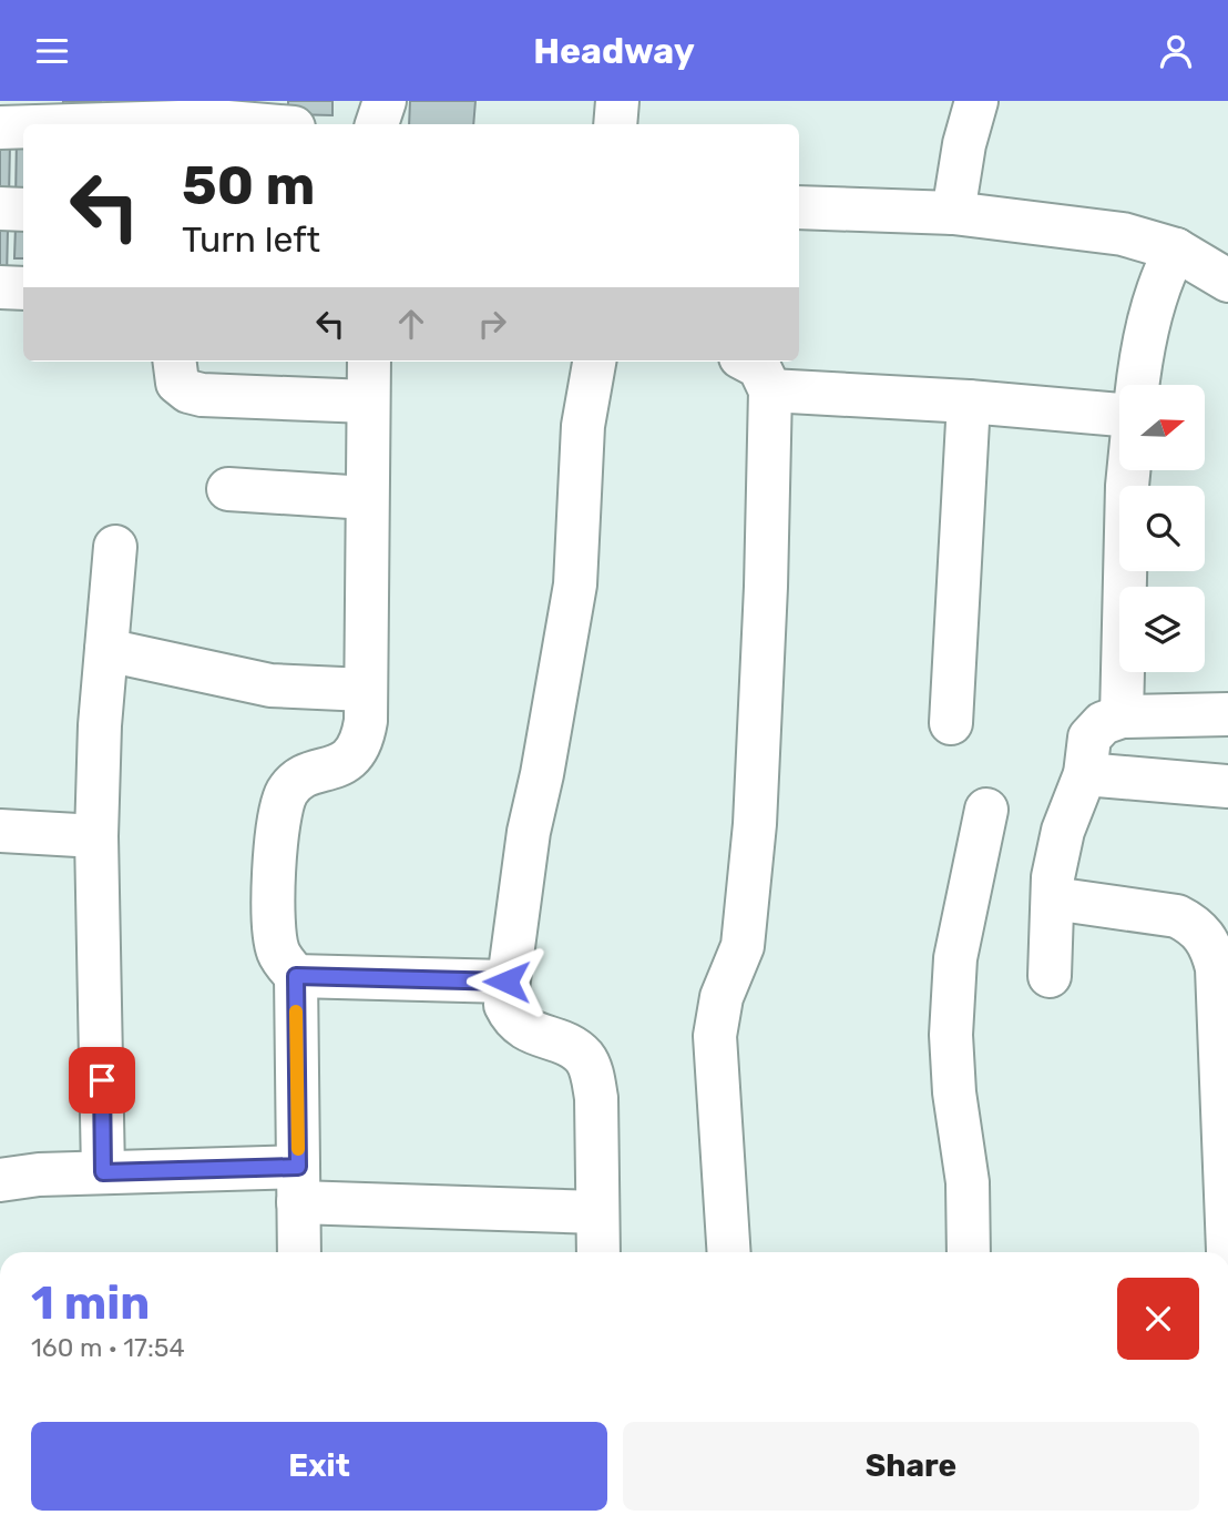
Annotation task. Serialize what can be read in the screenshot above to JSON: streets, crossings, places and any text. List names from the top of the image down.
{
  "north": "right",
  "page": {
    "header": "Headway",
    "turn": ["50 m", "Turn left"],
    "heading": ["1 min", "160 m · 17:54"],
    "buttons": ["Exit", "Share"]
  }
}
